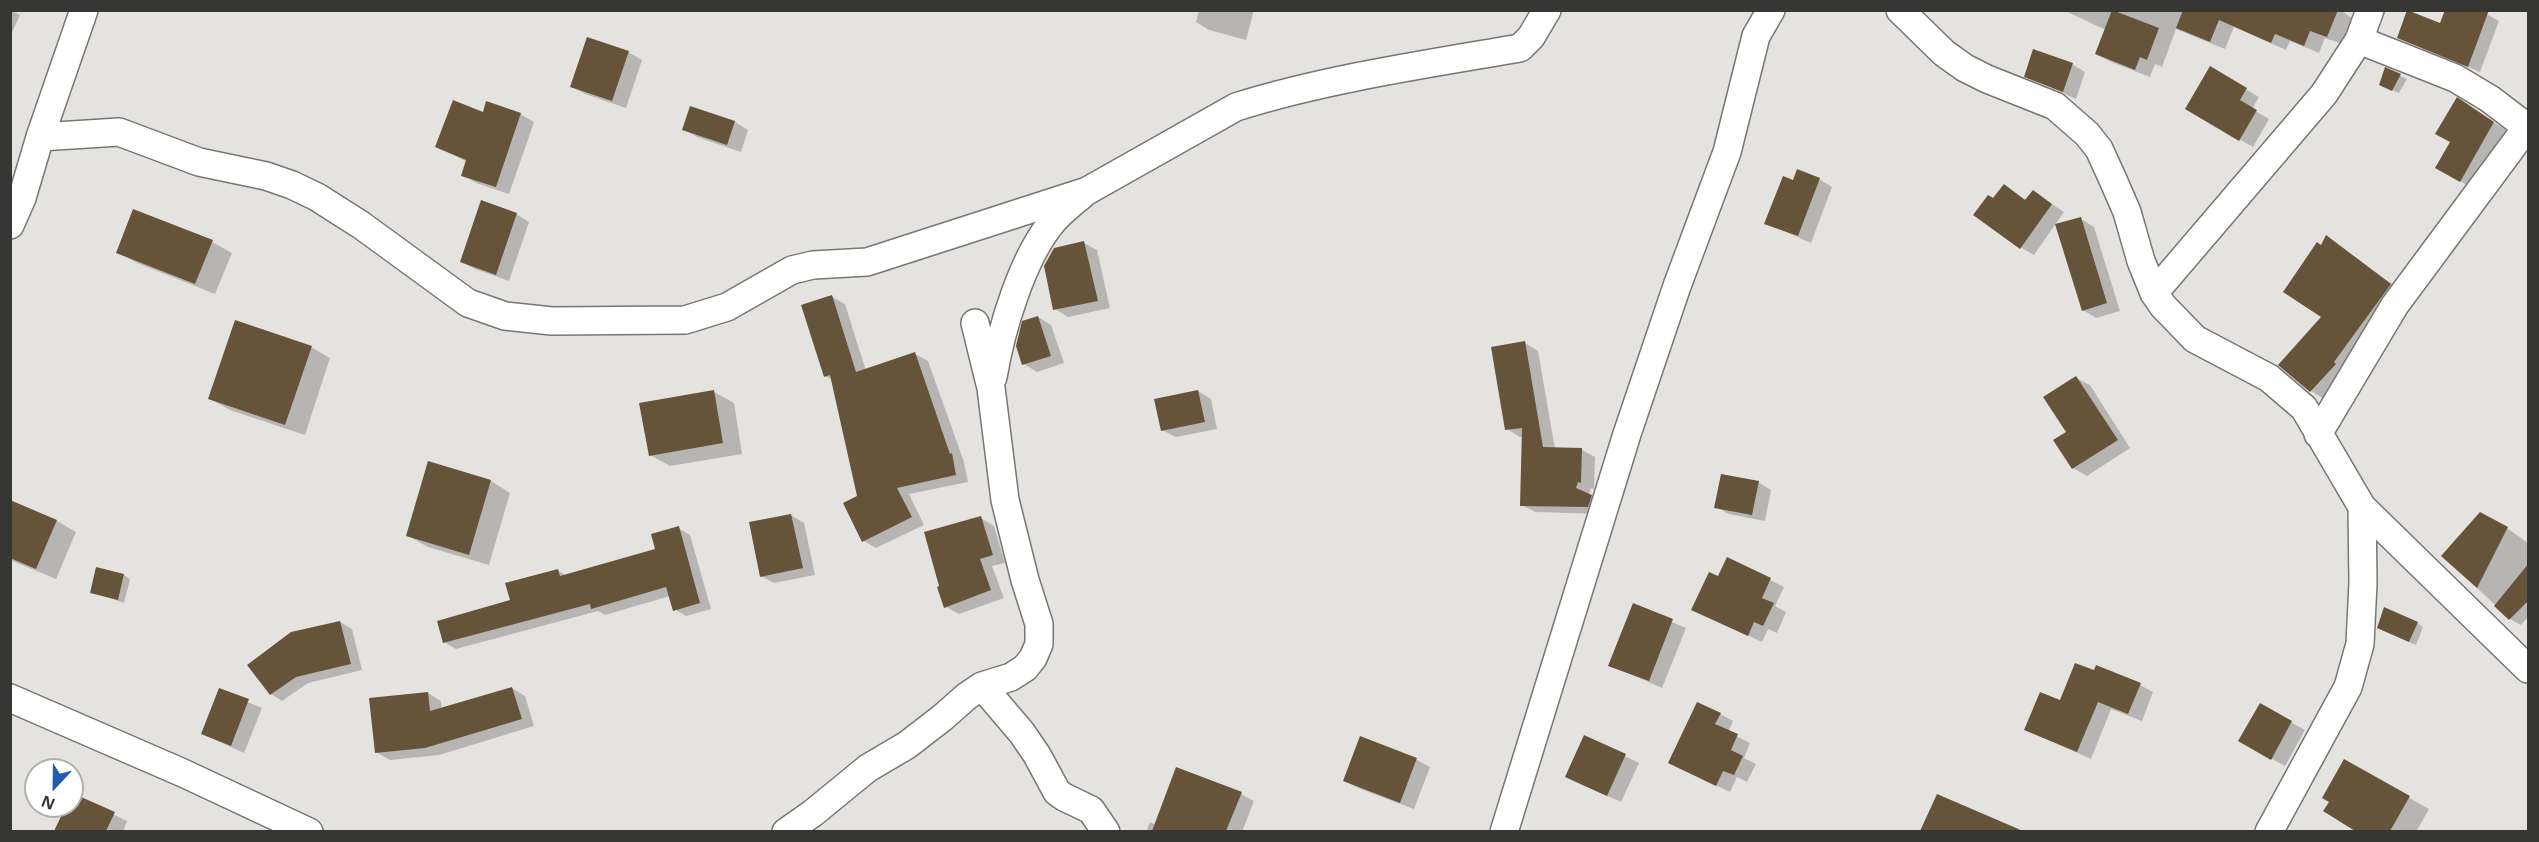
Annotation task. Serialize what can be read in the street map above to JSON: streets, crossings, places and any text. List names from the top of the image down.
{
  "north": "bottom"
}
